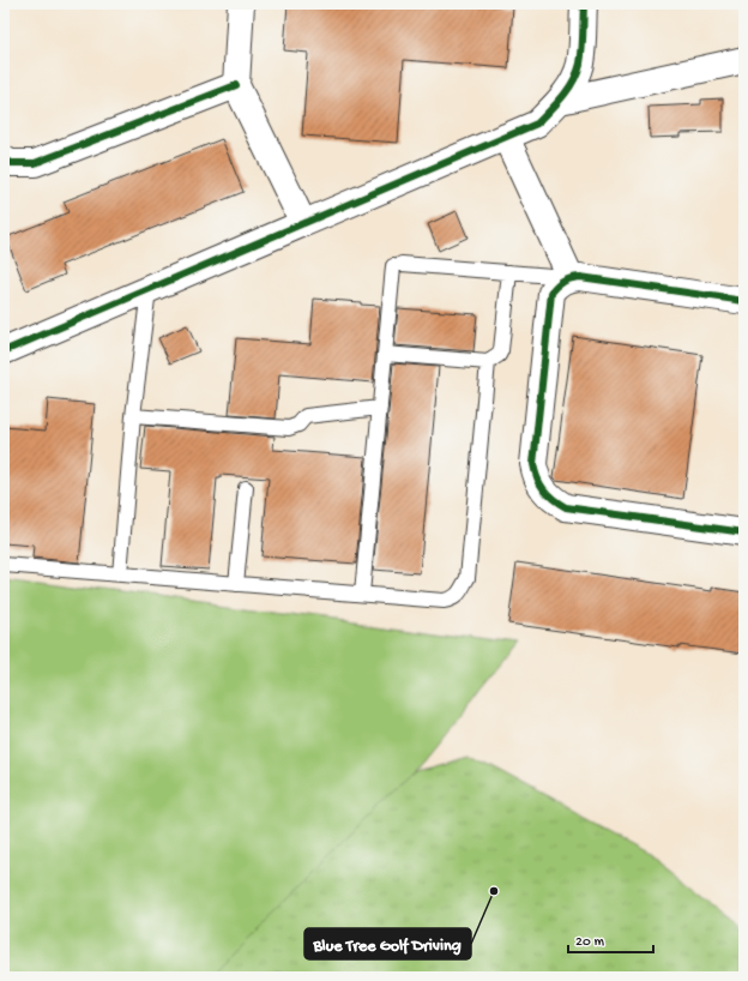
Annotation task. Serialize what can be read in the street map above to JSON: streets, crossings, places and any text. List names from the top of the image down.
{
  "places": ["Blue Tree Golf Driving"],
  "scale_bar": "20 m"
}
